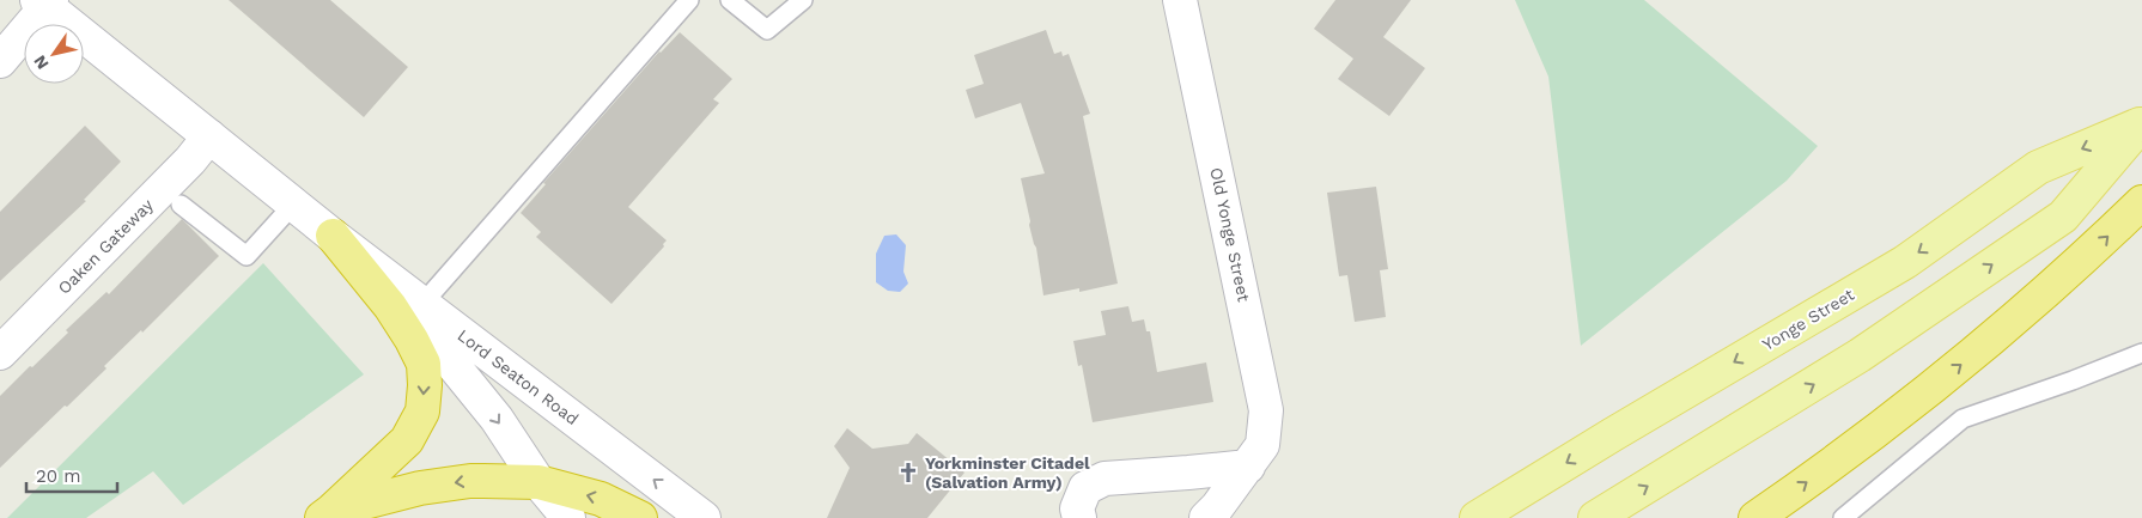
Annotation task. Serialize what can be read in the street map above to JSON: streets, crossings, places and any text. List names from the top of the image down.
{
  "streets": {
    "main road": ["Yonge Street"],
    "street": ["Old Yonge Street", "Oaken Gateway", "Lord Seaton Road"]
  },
  "crossings": [
    ["Oaken Gateway", "Lord Seaton Road"]
  ],
  "places": {
    "church": ["Yorkminster Citadel (Salvation Army)"]
  },
  "scale_bar": "20 m",
  "north": "bottom left"
}
